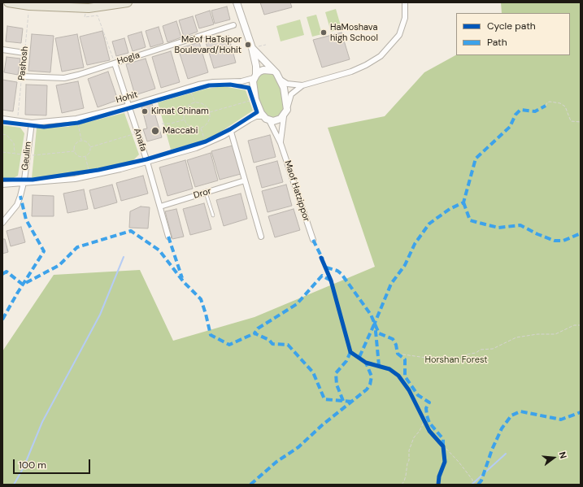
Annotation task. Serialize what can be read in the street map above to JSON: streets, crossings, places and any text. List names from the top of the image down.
{
  "streets": {
    "street": [
      "Hogla",
      "Hohit",
      "Anafa",
      "Geulim",
      "Maof Hatzippor",
      "Dror"
    ],
    "path": ["Pashosh"]
  },
  "crossings": [
    ["Hogla", "Pashosh"],
    ["Hogla", "Anafa"],
    ["Pashosh", "Hohit"],
    ["Hohit", "Anafa"],
    ["Hohit", "Geulim"],
    ["Hohit", "Maof Hatzippor"],
    ["Anafa", "Dror"]
  ],
  "parks": ["Horshan Forest"],
  "places": [
    "HaMoshava high School",
    "Me'of HaTsipor Boulevard/Hohit",
    "Kimat Chinam",
    "Maccabi"
  ],
  "legend": ["Cycle path", "Path"],
  "scale_bar": "100 m",
  "north": "right"
}
